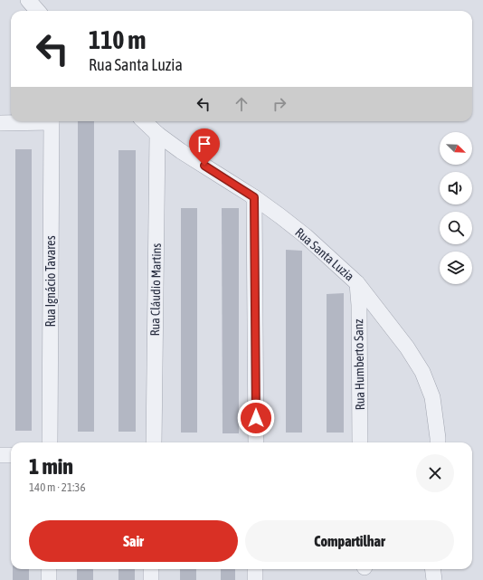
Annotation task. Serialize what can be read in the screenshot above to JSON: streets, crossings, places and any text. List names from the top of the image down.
{
  "streets": {
    "street": [
      "Rua Santa Luzia",
      "Rua Ignácio Tavares",
      "Rua Cláudio Martins",
      "Rua Humberto Sanz"
    ]
  },
  "crossings": [
    ["Rua Santa Luzia", "Rua Cláudio Martins"],
    ["Rua Santa Luzia", "Rua Humberto Sanz"]
  ],
  "north": "bottom right",
  "page": {
    "turn": ["110 m", "Rua Santa Luzia"],
    "heading": ["1 min", "140 m · 21:36"],
    "buttons": ["Sair", "Compartilhar"]
  }
}
